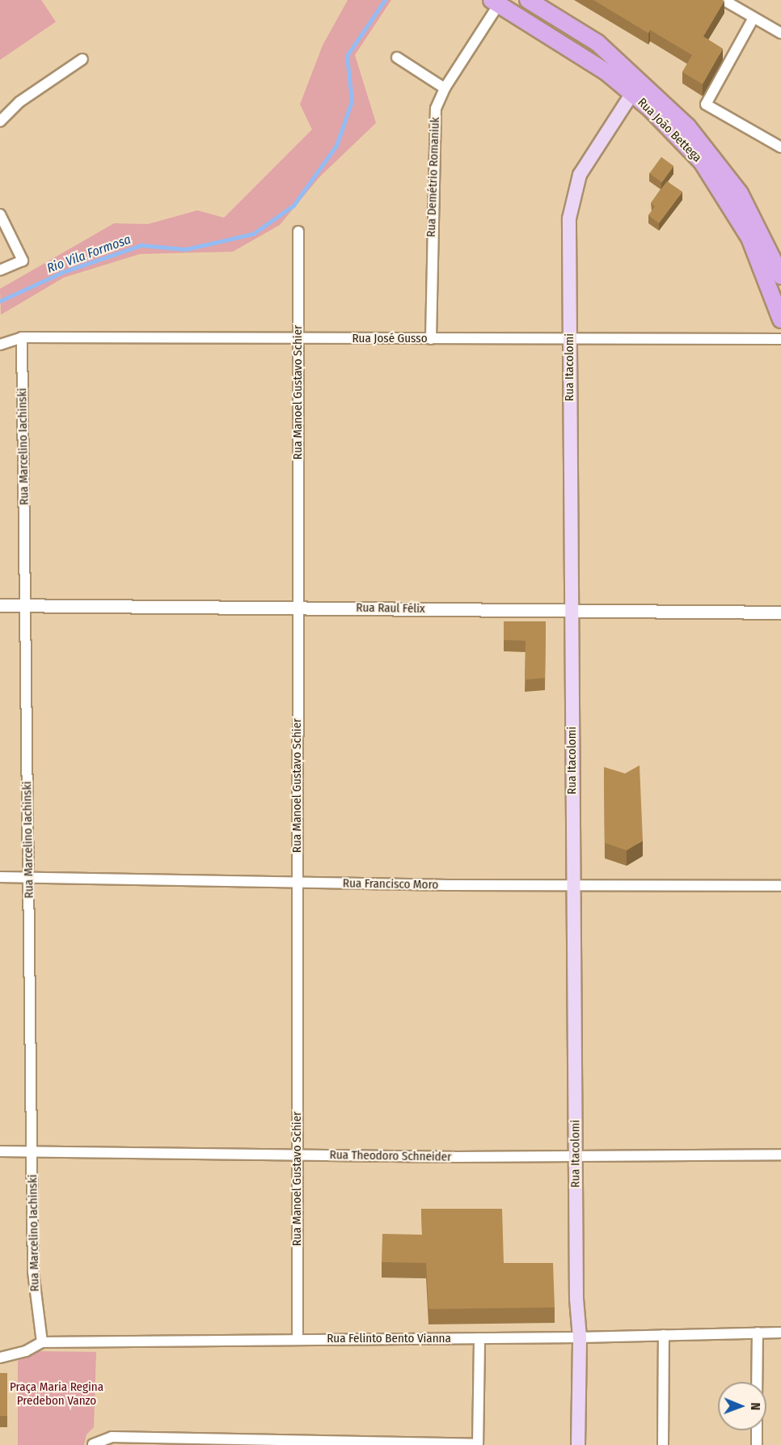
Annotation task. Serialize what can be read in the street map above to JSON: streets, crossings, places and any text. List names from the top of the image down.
{
  "streets": {
    "main road": ["Rua João Bettega", "Rua Itacolomi"],
    "street": [
      "Rua Demétrio Romaniuk",
      "Rua José Gusso",
      "Rua Manoel Gustavo Schier",
      "Rua Marcelino Iachinski",
      "Rua Raul Félix",
      "Rua Francisco Moro",
      "Rua Theodoro Schneider",
      "Rua Felinto Bento Vianna"
    ]
  },
  "crossings": [
    ["Rua João Bettega", "Rua Demétrio Romaniuk"],
    ["Rua João Bettega", "Rua Itacolomi"],
    ["Rua Demétrio Romaniuk", "Rua José Gusso"],
    ["Rua José Gusso", "Rua Itacolomi"],
    ["Rua José Gusso", "Rua Manoel Gustavo Schier"],
    ["Rua José Gusso", "Rua Marcelino Iachinski"],
    ["Rua Itacolomi", "Rua Raul Félix"],
    ["Rua Itacolomi", "Rua Francisco Moro"],
    ["Rua Itacolomi", "Rua Theodoro Schneider"],
    ["Rua Itacolomi", "Rua Felinto Bento Vianna"],
    ["Rua Manoel Gustavo Schier", "Rua Raul Félix"],
    ["Rua Manoel Gustavo Schier", "Rua Francisco Moro"],
    ["Rua Manoel Gustavo Schier", "Rua Theodoro Schneider"],
    ["Rua Manoel Gustavo Schier", "Rua Felinto Bento Vianna"],
    ["Rua Marcelino Iachinski", "Rua Raul Félix"],
    ["Rua Marcelino Iachinski", "Rua Francisco Moro"],
    ["Rua Marcelino Iachinski", "Rua Theodoro Schneider"],
    ["Rua Marcelino Iachinski", "Rua Felinto Bento Vianna"]
  ],
  "water": ["Rio Vila Formosa"],
  "parks": ["Praça Maria Regina Predebon Vanzo"],
  "north": "right"
}
